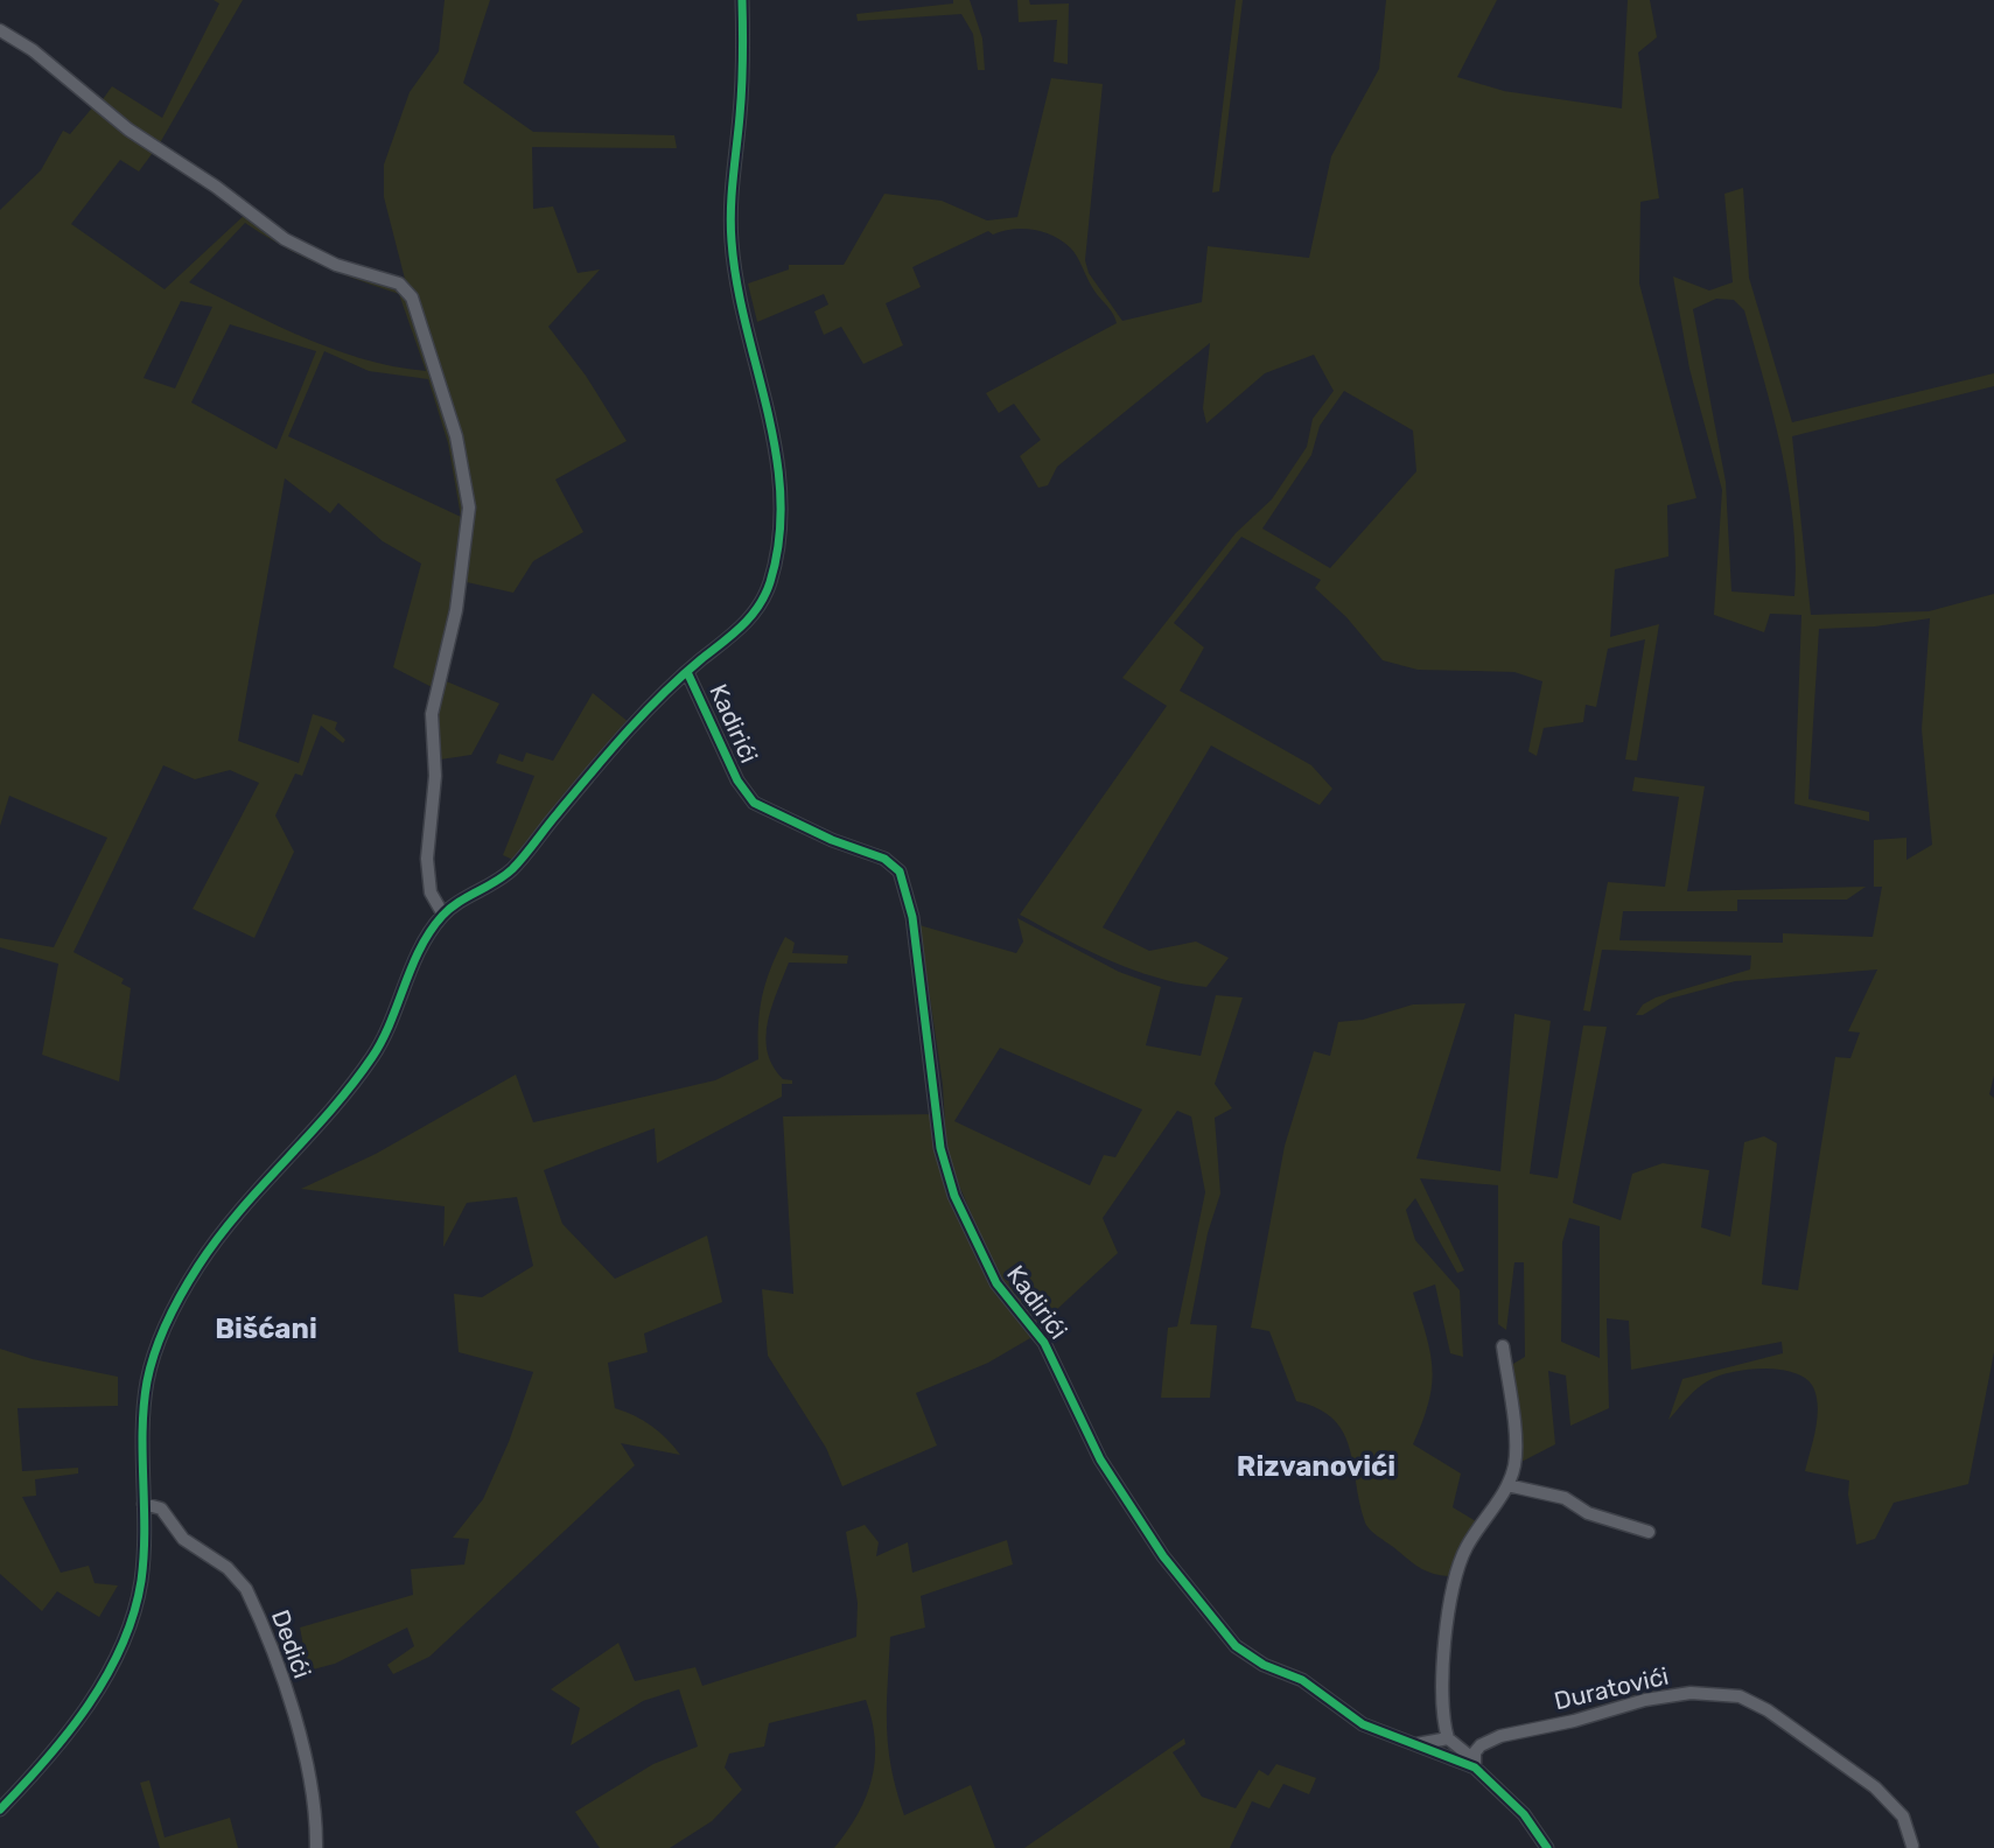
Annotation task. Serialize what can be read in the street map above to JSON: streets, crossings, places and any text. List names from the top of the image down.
{
  "streets": {
    "street": ["Kadirići", "Dedići", "Duratovići"]
  },
  "crossings": [
    ["Kadirići", "Duratovići"]
  ],
  "districts": ["Bišćani", "Rizvanovići"]
}
